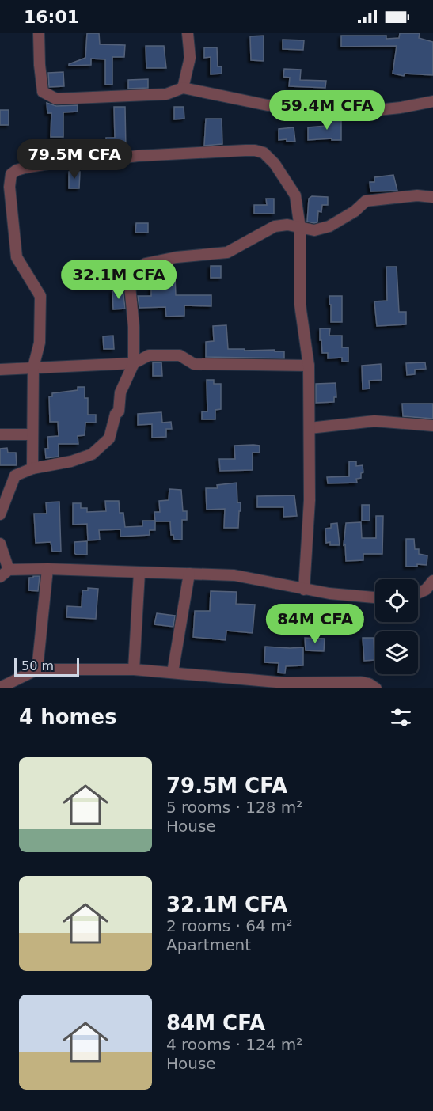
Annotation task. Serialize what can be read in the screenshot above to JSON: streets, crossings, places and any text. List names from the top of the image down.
{
  "scale_bar": "50 m",
  "page": {
    "status": "16:01",
    "price": [
      "59.4M CFA",
      "79.5M CFA",
      "32.1M CFA",
      "84M CFA"
    ],
    "scale": "50 m",
    "heading": "4 homes",
    "list": [
      {
        "name": "79.5M CFA",
        "note": "5 rooms · 128 m² · House"
      },
      {
        "name": "32.1M CFA",
        "note": "2 rooms · 64 m² · Apartment"
      },
      {
        "name": "84M CFA",
        "note": "4 rooms · 124 m² · House"
      }
    ]
  }
}
